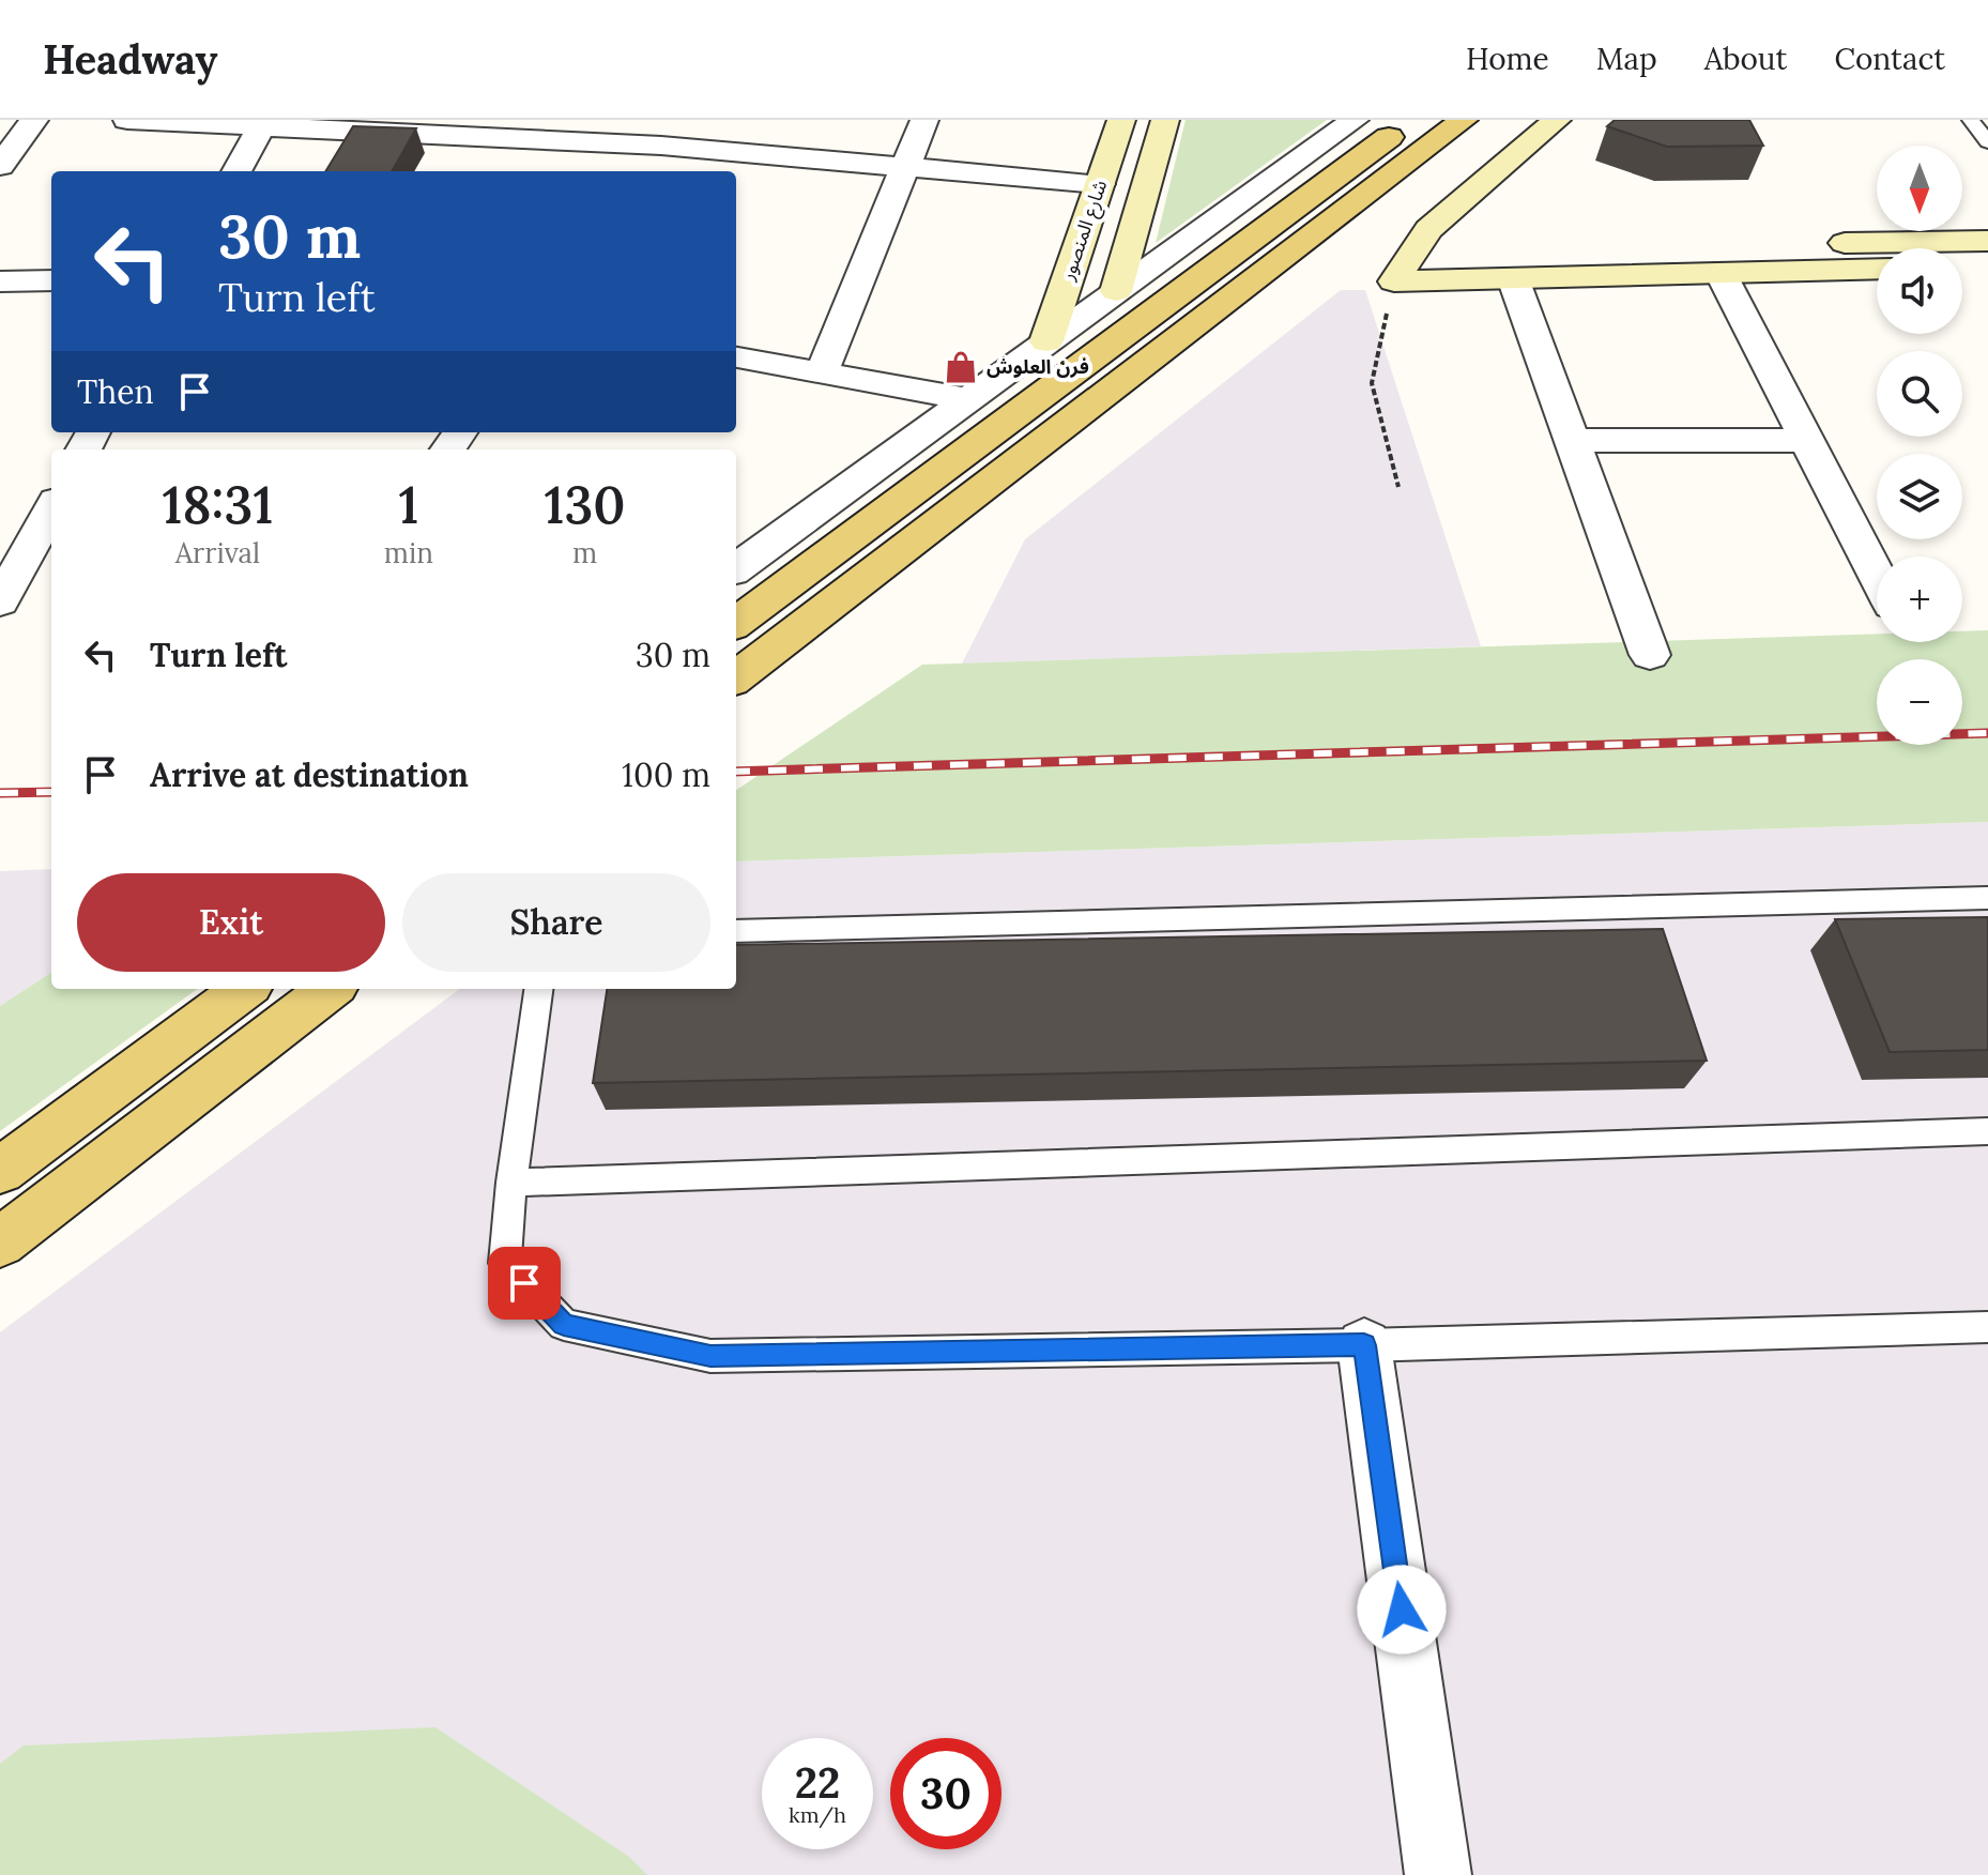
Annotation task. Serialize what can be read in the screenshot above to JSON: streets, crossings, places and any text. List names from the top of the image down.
{
  "streets": {
    "main road": ["شارع المنصور"]
  },
  "places": {
    "shop": ["فرن العلوش"]
  },
  "north": "bottom",
  "page": {
    "header": "Headway",
    "nav": [
      "Home",
      "Map",
      "About",
      "Contact"
    ],
    "map_buttons": ["+", "−"],
    "turn": ["30 m", "Turn left"],
    "then": "Then",
    "eta": [
      "18:31",
      "Arrival",
      "1",
      "min",
      "130",
      "m"
    ],
    "list": [
      {
        "name": "Turn left",
        "value": "30 m"
      },
      {
        "name": "Arrive at destination",
        "value": "100 m"
      }
    ],
    "buttons": ["Exit", "Share"],
    "speed": "22 km/h",
    "limit": "30"
  }
}
